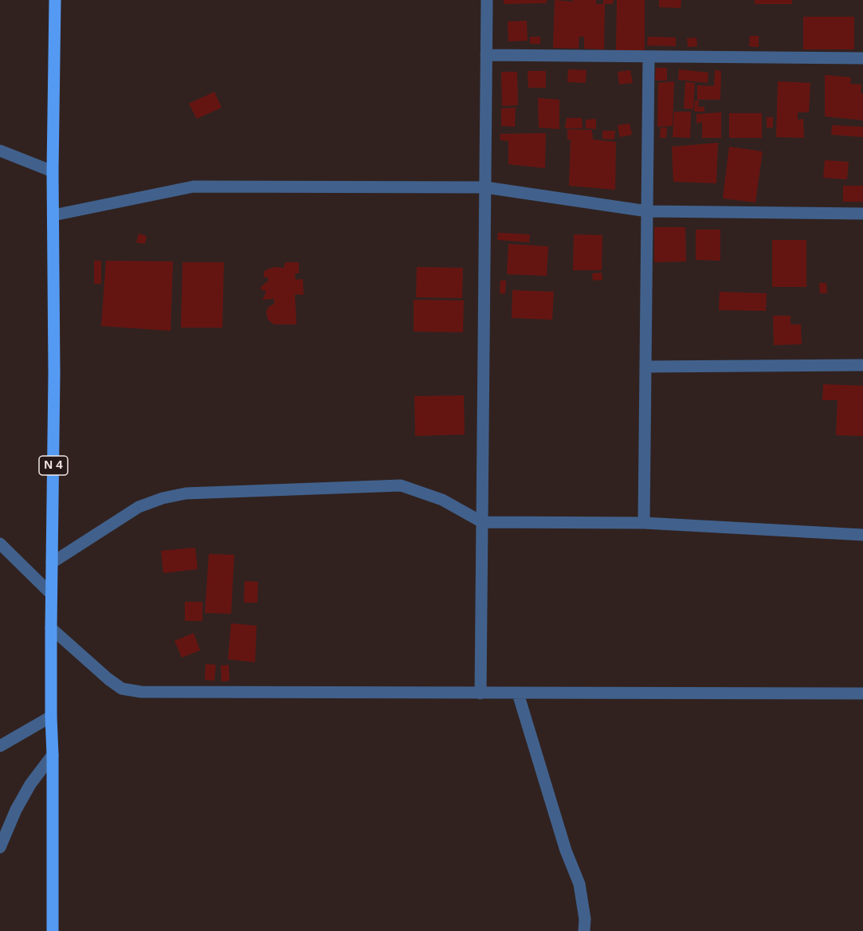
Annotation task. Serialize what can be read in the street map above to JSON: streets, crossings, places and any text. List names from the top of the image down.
{
  "streets": {
    "main road": ["N 4"]
  }
}
